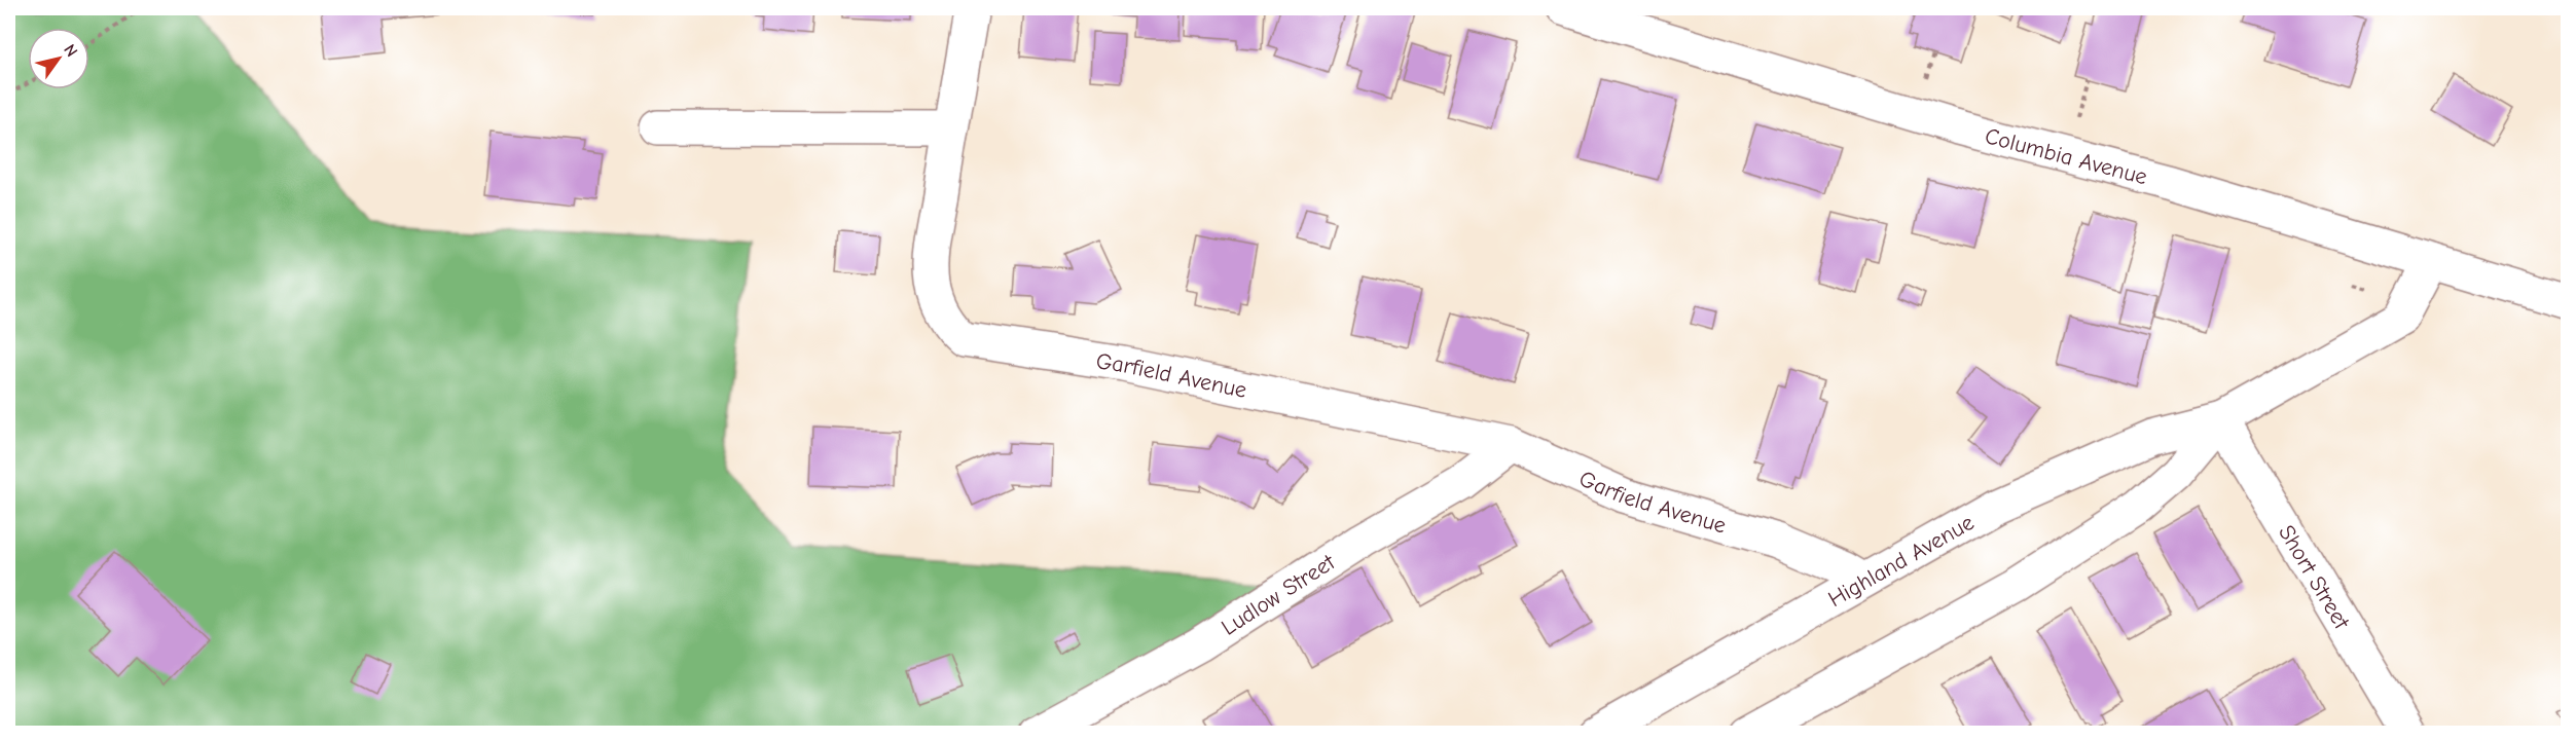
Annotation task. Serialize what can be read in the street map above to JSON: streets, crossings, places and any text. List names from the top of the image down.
{
  "streets": {
    "street": [
      "Columbia Avenue",
      "Garfield Avenue",
      "Highland Avenue",
      "Short Street",
      "Ludlow Street"
    ]
  },
  "crossings": [
    ["Columbia Avenue", "Highland Avenue"],
    ["Garfield Avenue", "Highland Avenue"],
    ["Garfield Avenue", "Ludlow Street"],
    ["Highland Avenue", "Short Street"]
  ],
  "north": "top right"
}
